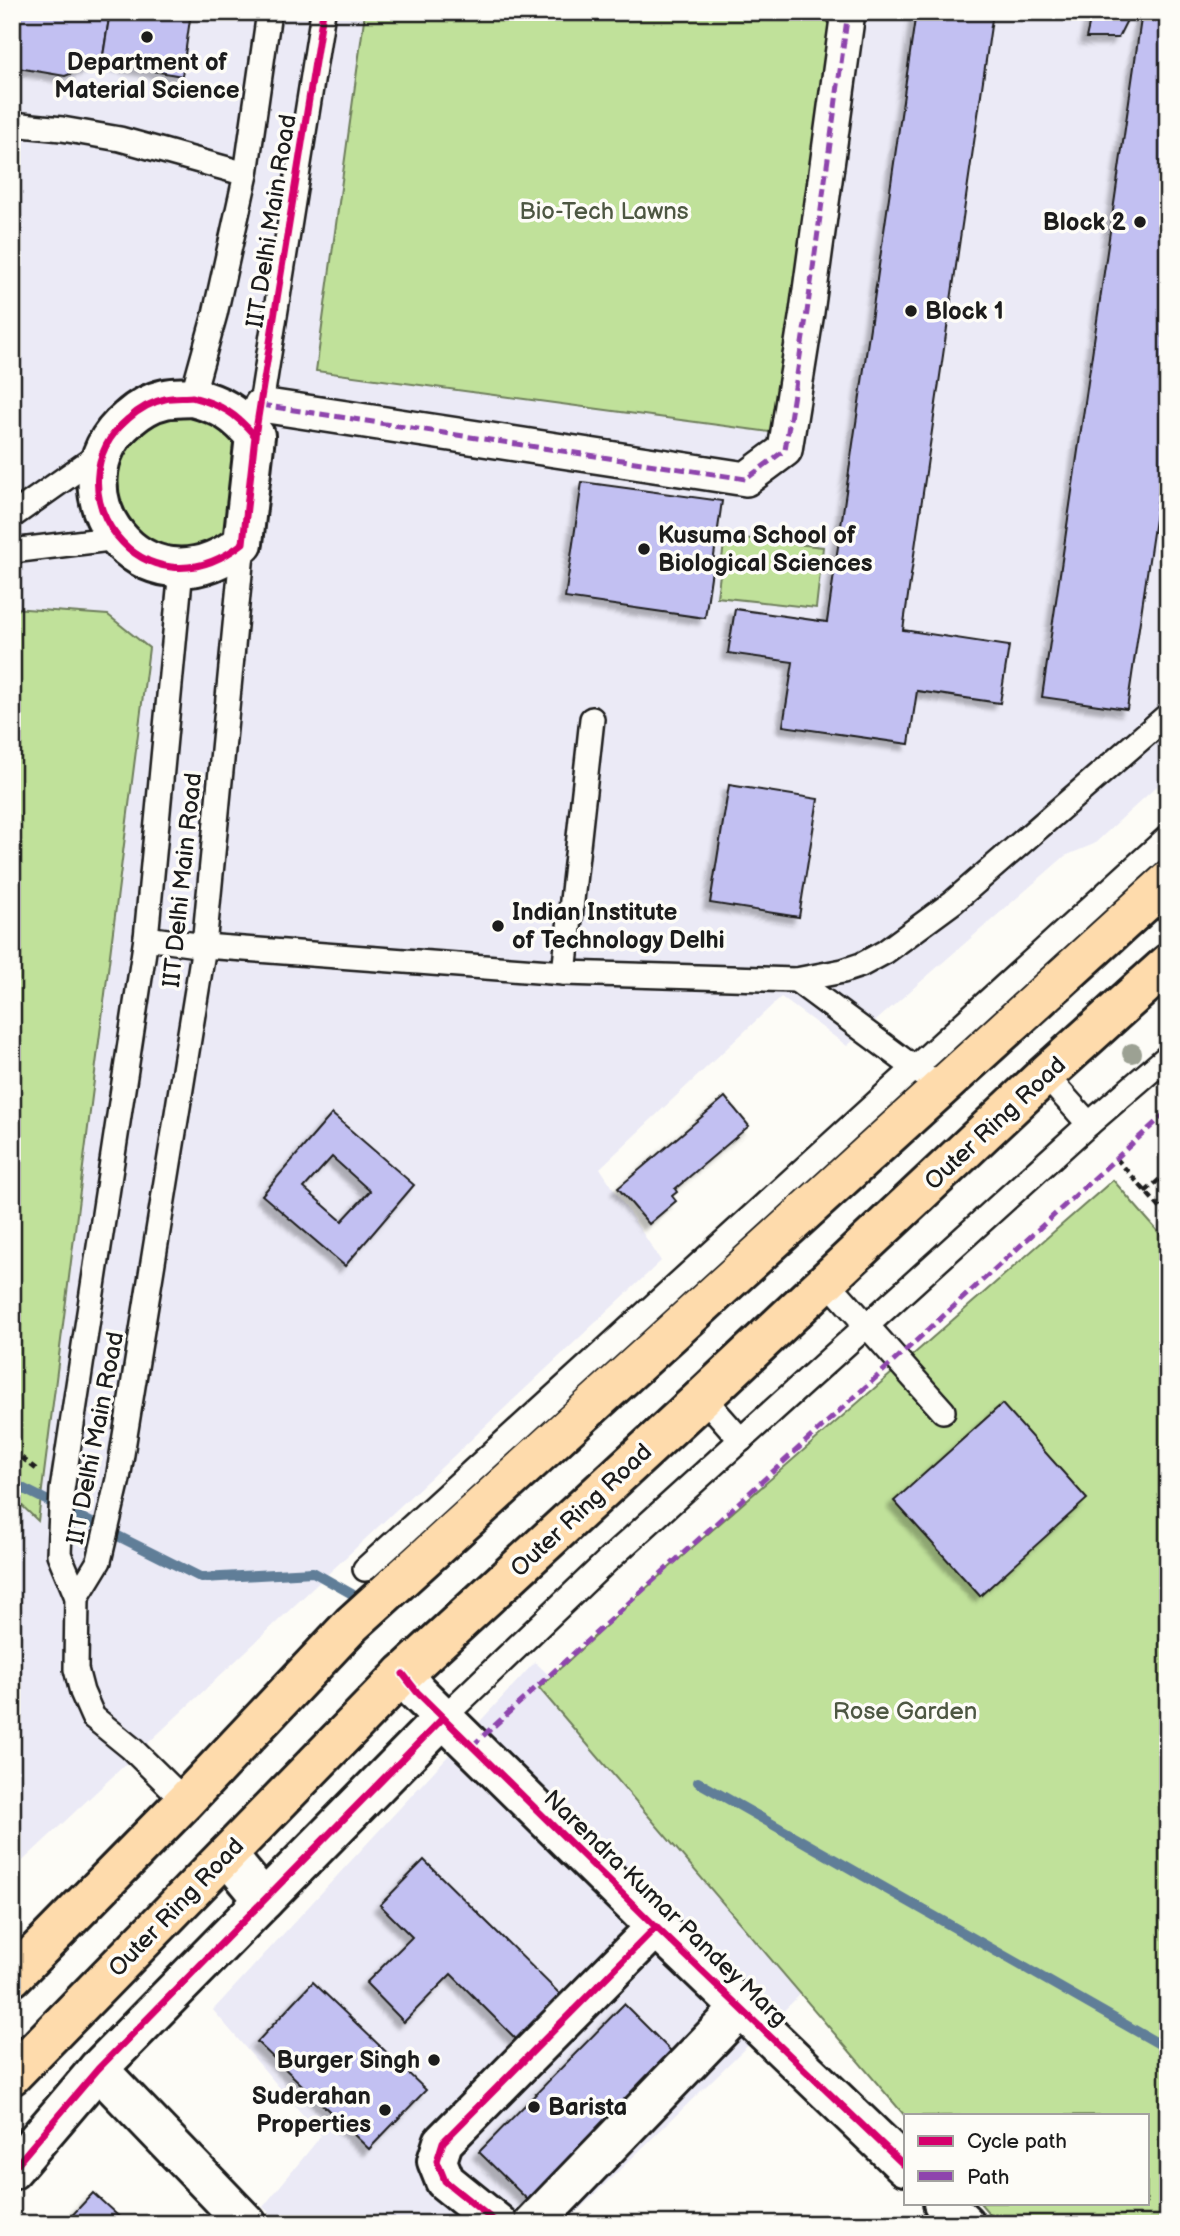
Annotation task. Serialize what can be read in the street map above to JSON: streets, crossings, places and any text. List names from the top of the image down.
{
  "streets": {
    "main road": ["Outer Ring Road"],
    "street": ["Narendra Kumar Pandey Marg"],
    "lane": ["IIT Delhi Main Road"]
  },
  "crossings": [
    ["Outer Ring Road", "Narendra Kumar Pandey Marg"]
  ],
  "parks": ["Bio-Tech Lawns", "Rose Garden"],
  "places": [
    "Department of Material Science",
    "Block 2",
    "Block 1",
    "Kusuma School of Biological Sciences",
    "Indian Institute of Technology Delhi",
    "Burger Singh",
    "Barista",
    "Suderahan Properties"
  ],
  "legend": ["Cycle path", "Path"]
}
